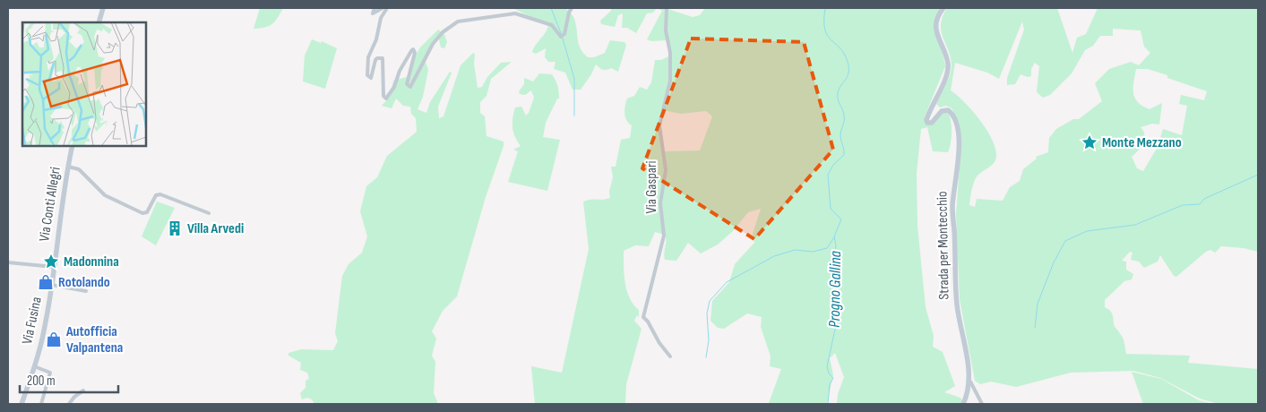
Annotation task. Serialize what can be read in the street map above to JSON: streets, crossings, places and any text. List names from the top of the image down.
{
  "streets": {
    "street": [
      "Via Gaspari",
      "Via Conti Allegri",
      "Strada per Montecchio",
      "Via Fusina"
    ]
  },
  "crossings": [
    ["Via Conti Allegri", "Via Fusina"]
  ],
  "water": ["Progno Gallina"],
  "places": {
    "place": ["Monte Mezzano", "Madonnina"],
    "building": ["Villa Arvedi"],
    "shop": ["Rotolando", "Autofficia Valpantena"]
  },
  "scale_bar": "200 m"
}
